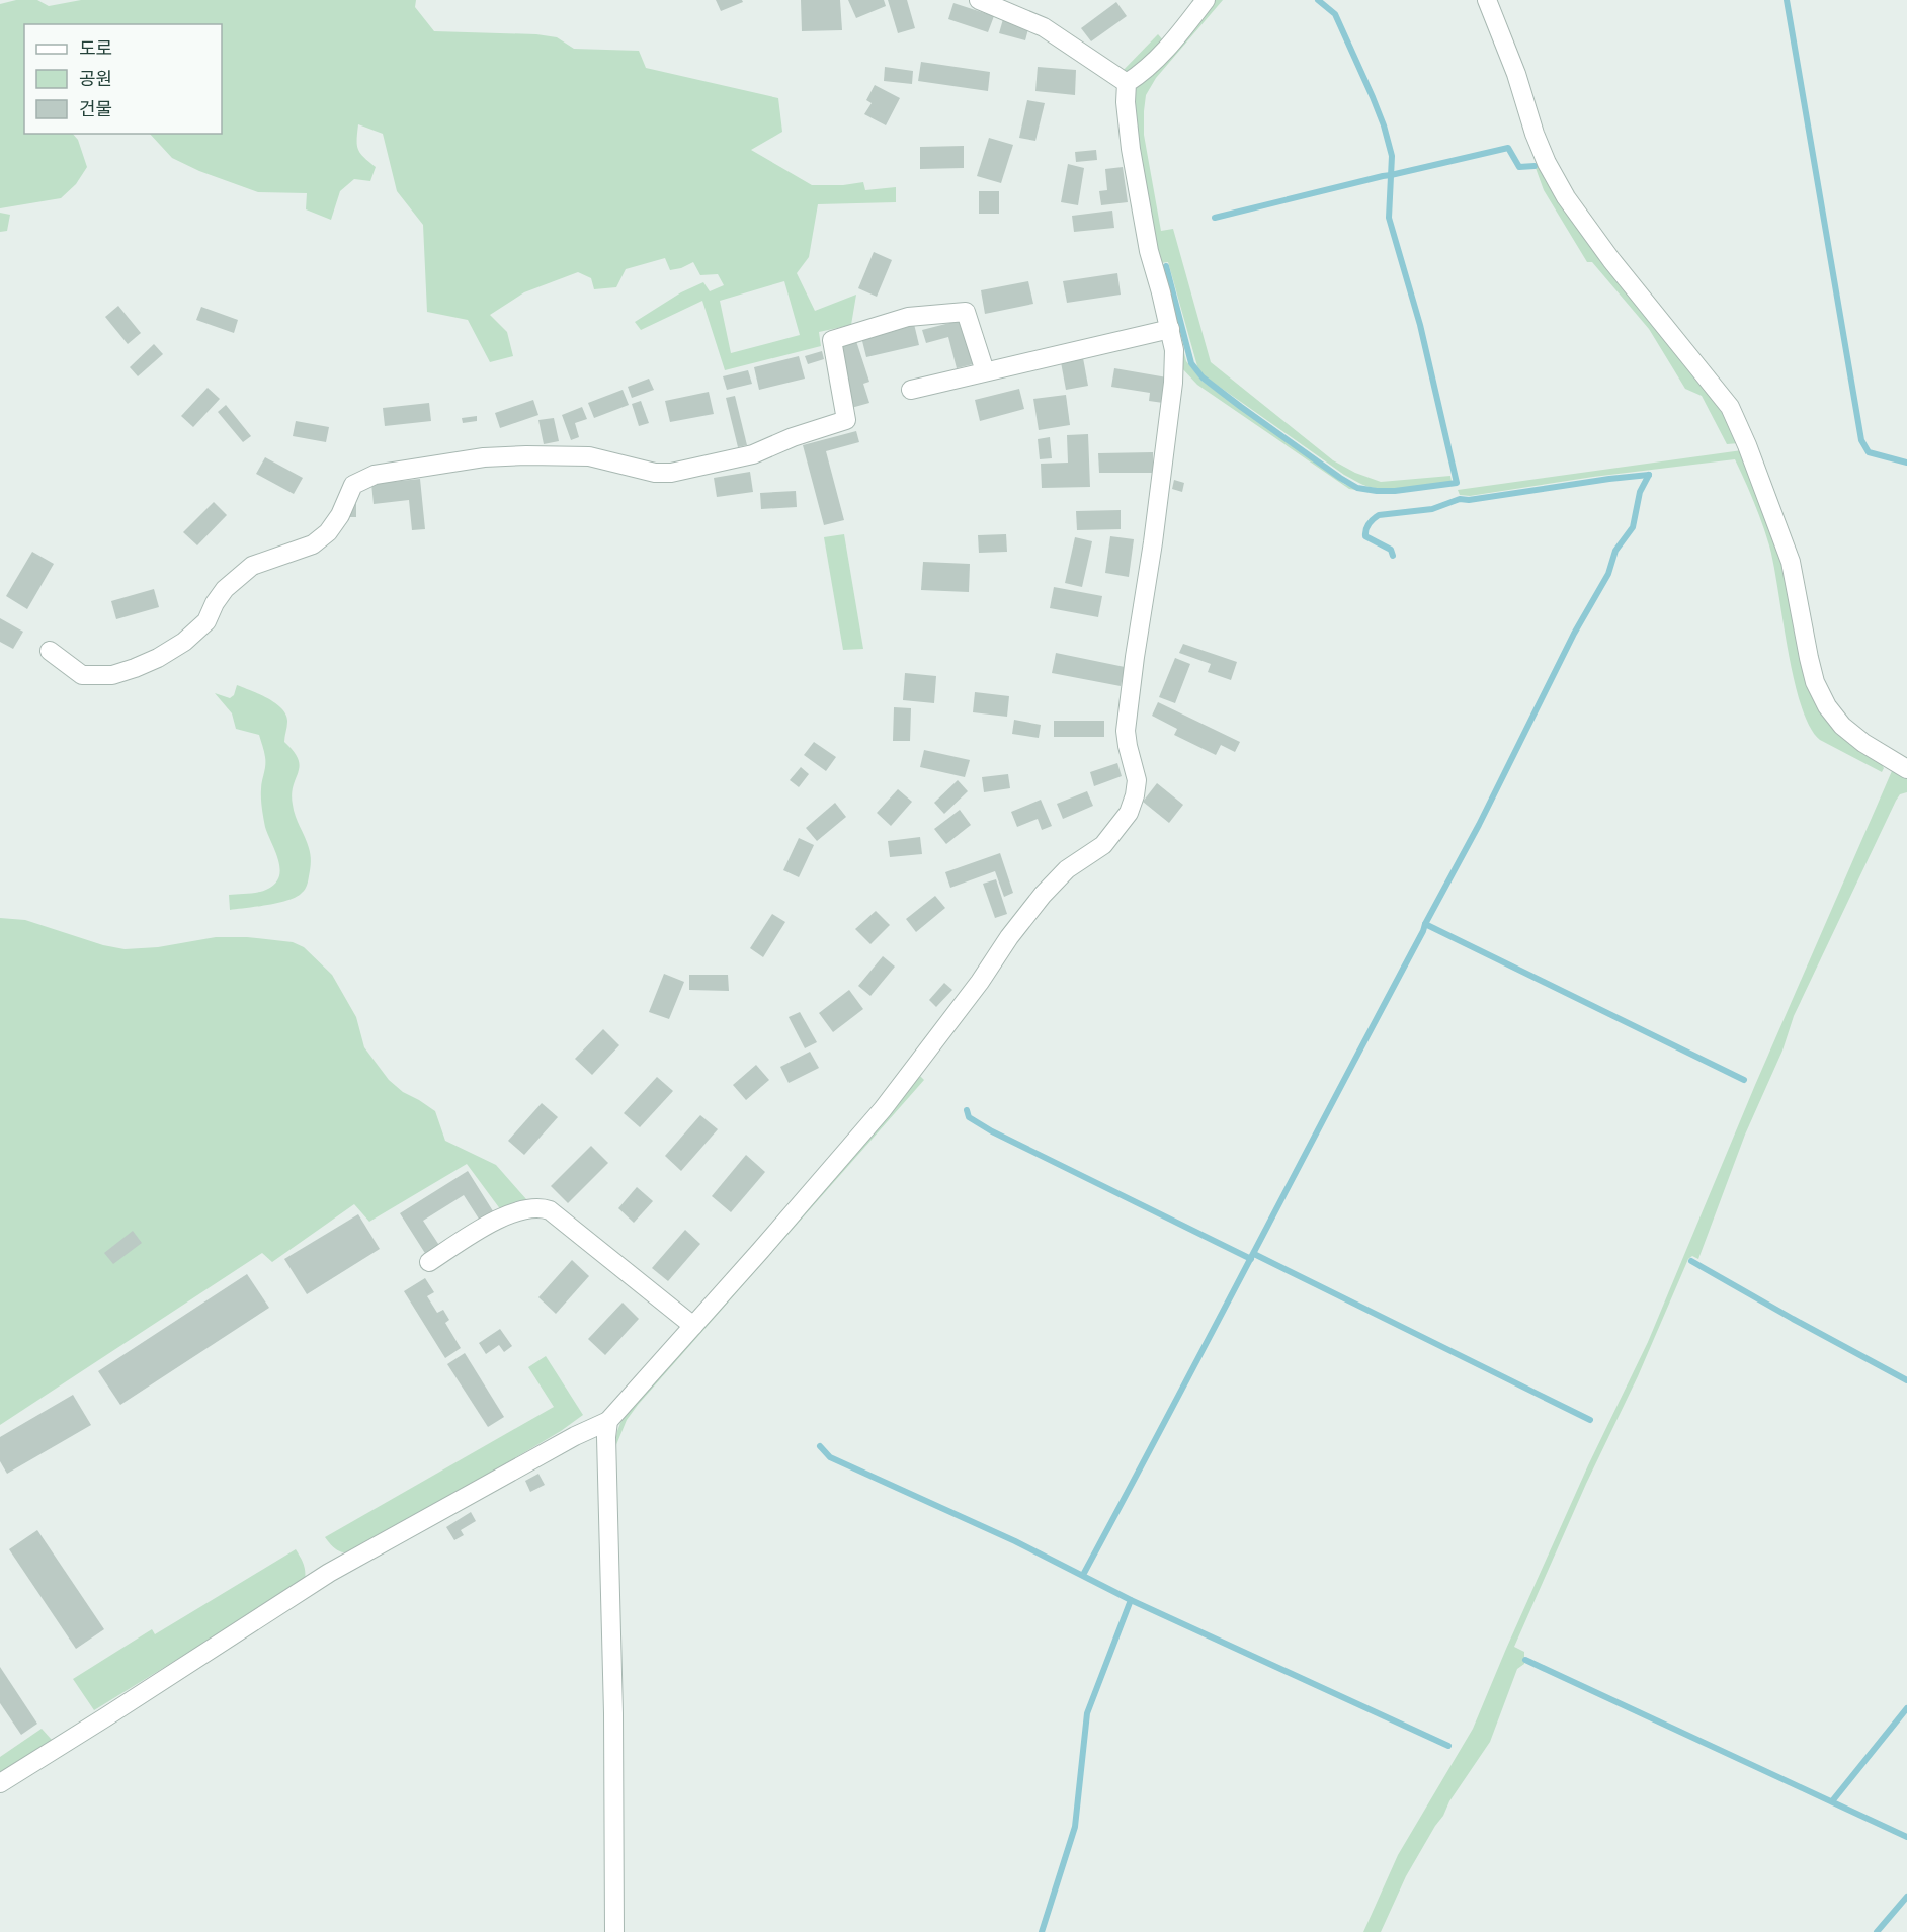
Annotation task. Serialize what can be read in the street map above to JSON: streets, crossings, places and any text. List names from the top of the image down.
{
  "legend": ["도로", "공원", "건물"]
}
